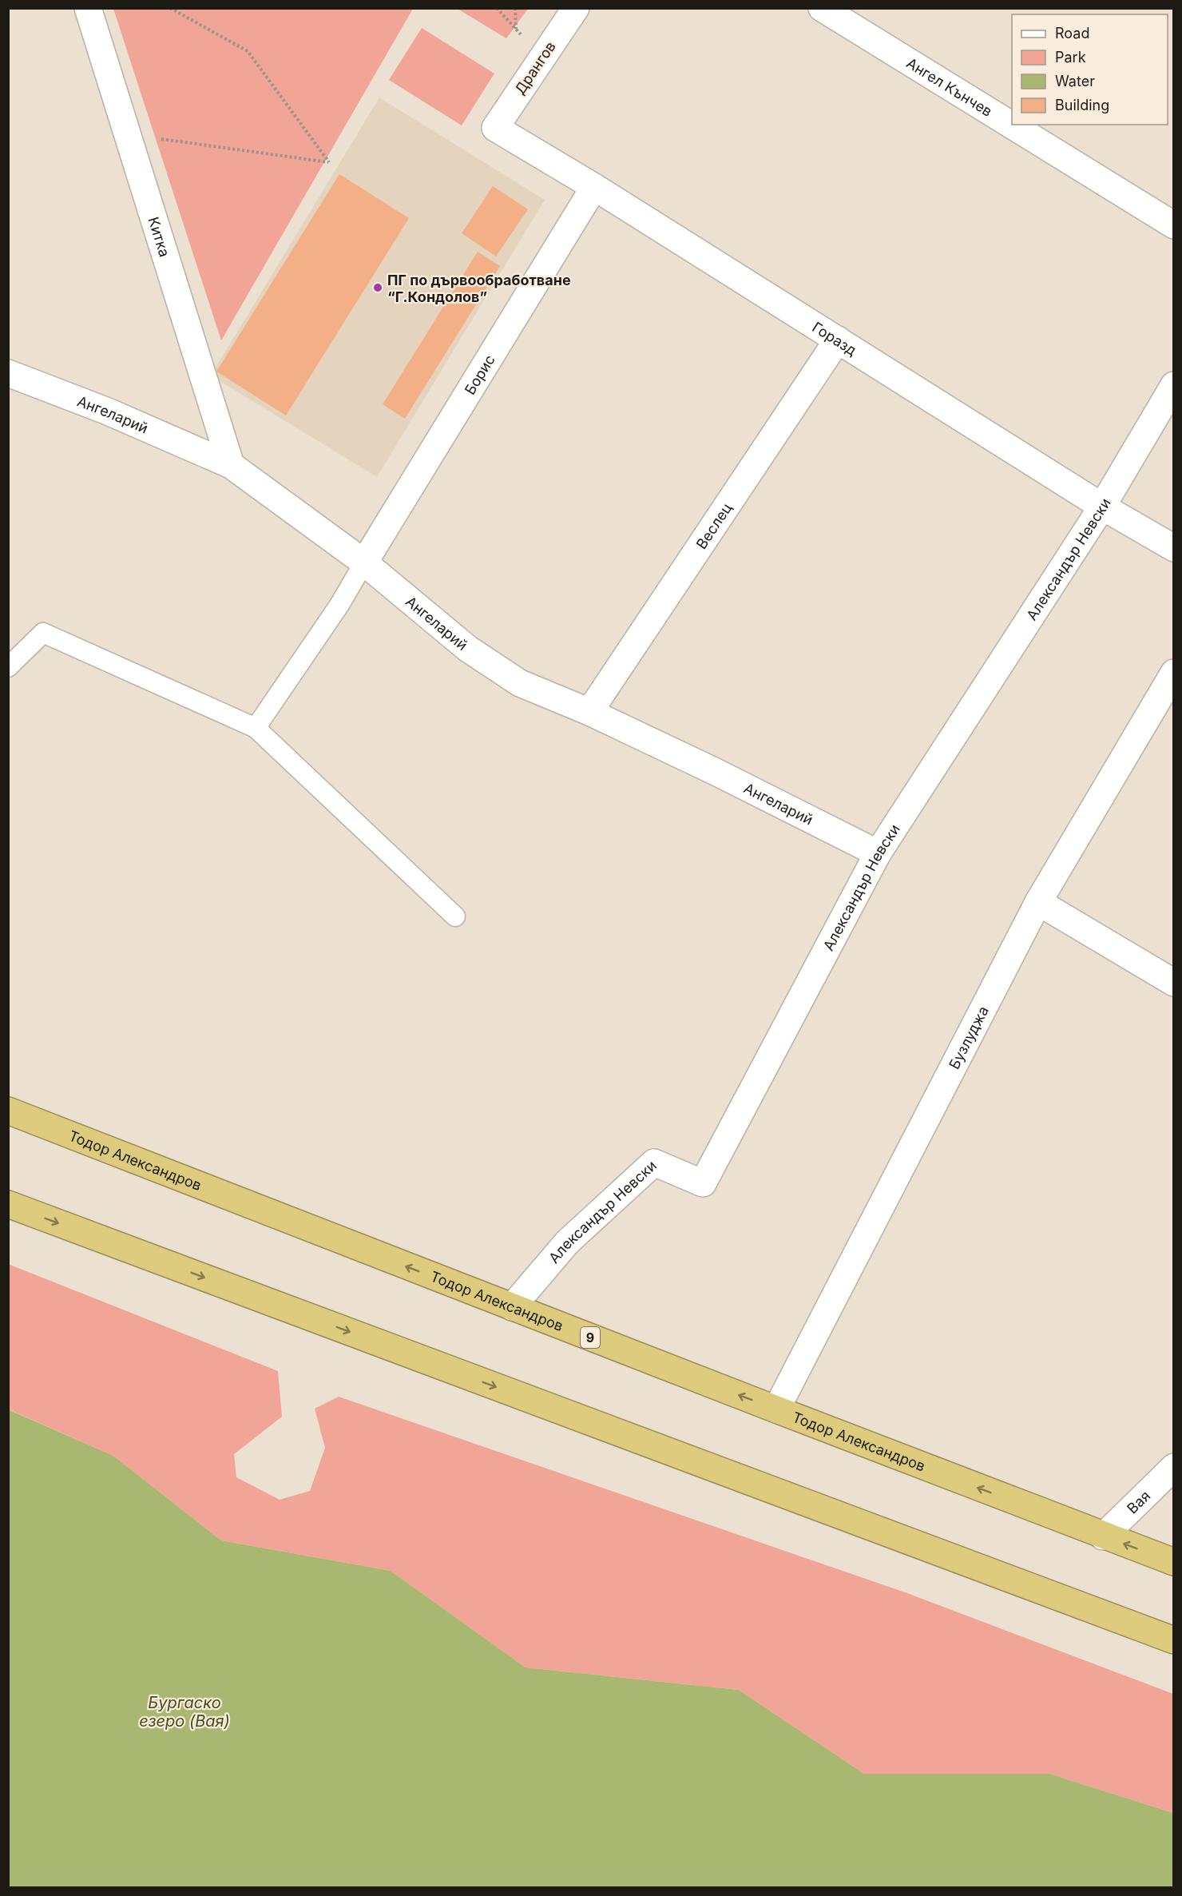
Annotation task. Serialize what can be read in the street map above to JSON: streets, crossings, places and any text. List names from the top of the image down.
{
  "streets": {
    "highway": ["Тодор Александров", "9"],
    "street": [
      "Дрангов",
      "Ангел Кънчев",
      "Китка",
      "Горазд",
      "Борис",
      "Ангеларий",
      "Веслец",
      "Александър Невски",
      "Бузлуджа",
      "Вая"
    ]
  },
  "crossings": [
    ["Дрангов", "Горазд"],
    ["Китка", "Ангеларий"],
    ["Горазд", "Борис"],
    ["Горазд", "Веслец"],
    ["Горазд", "Александър Невски"],
    ["Борис", "Ангеларий"],
    ["Ангеларий", "Веслец"],
    ["Ангеларий", "Александър Невски"],
    ["Александър Невски", "Тодор Александров"],
    ["Бузлуджа", "Тодор Александров"],
    ["Тодор Александров", "Вая"]
  ],
  "water": ["Бургаско езеро (Вая)"],
  "places": ["ПГ по дървообработване “Г.Кондолов”"],
  "legend": [
    "Road",
    "Park",
    "Water",
    "Building"
  ]
}
